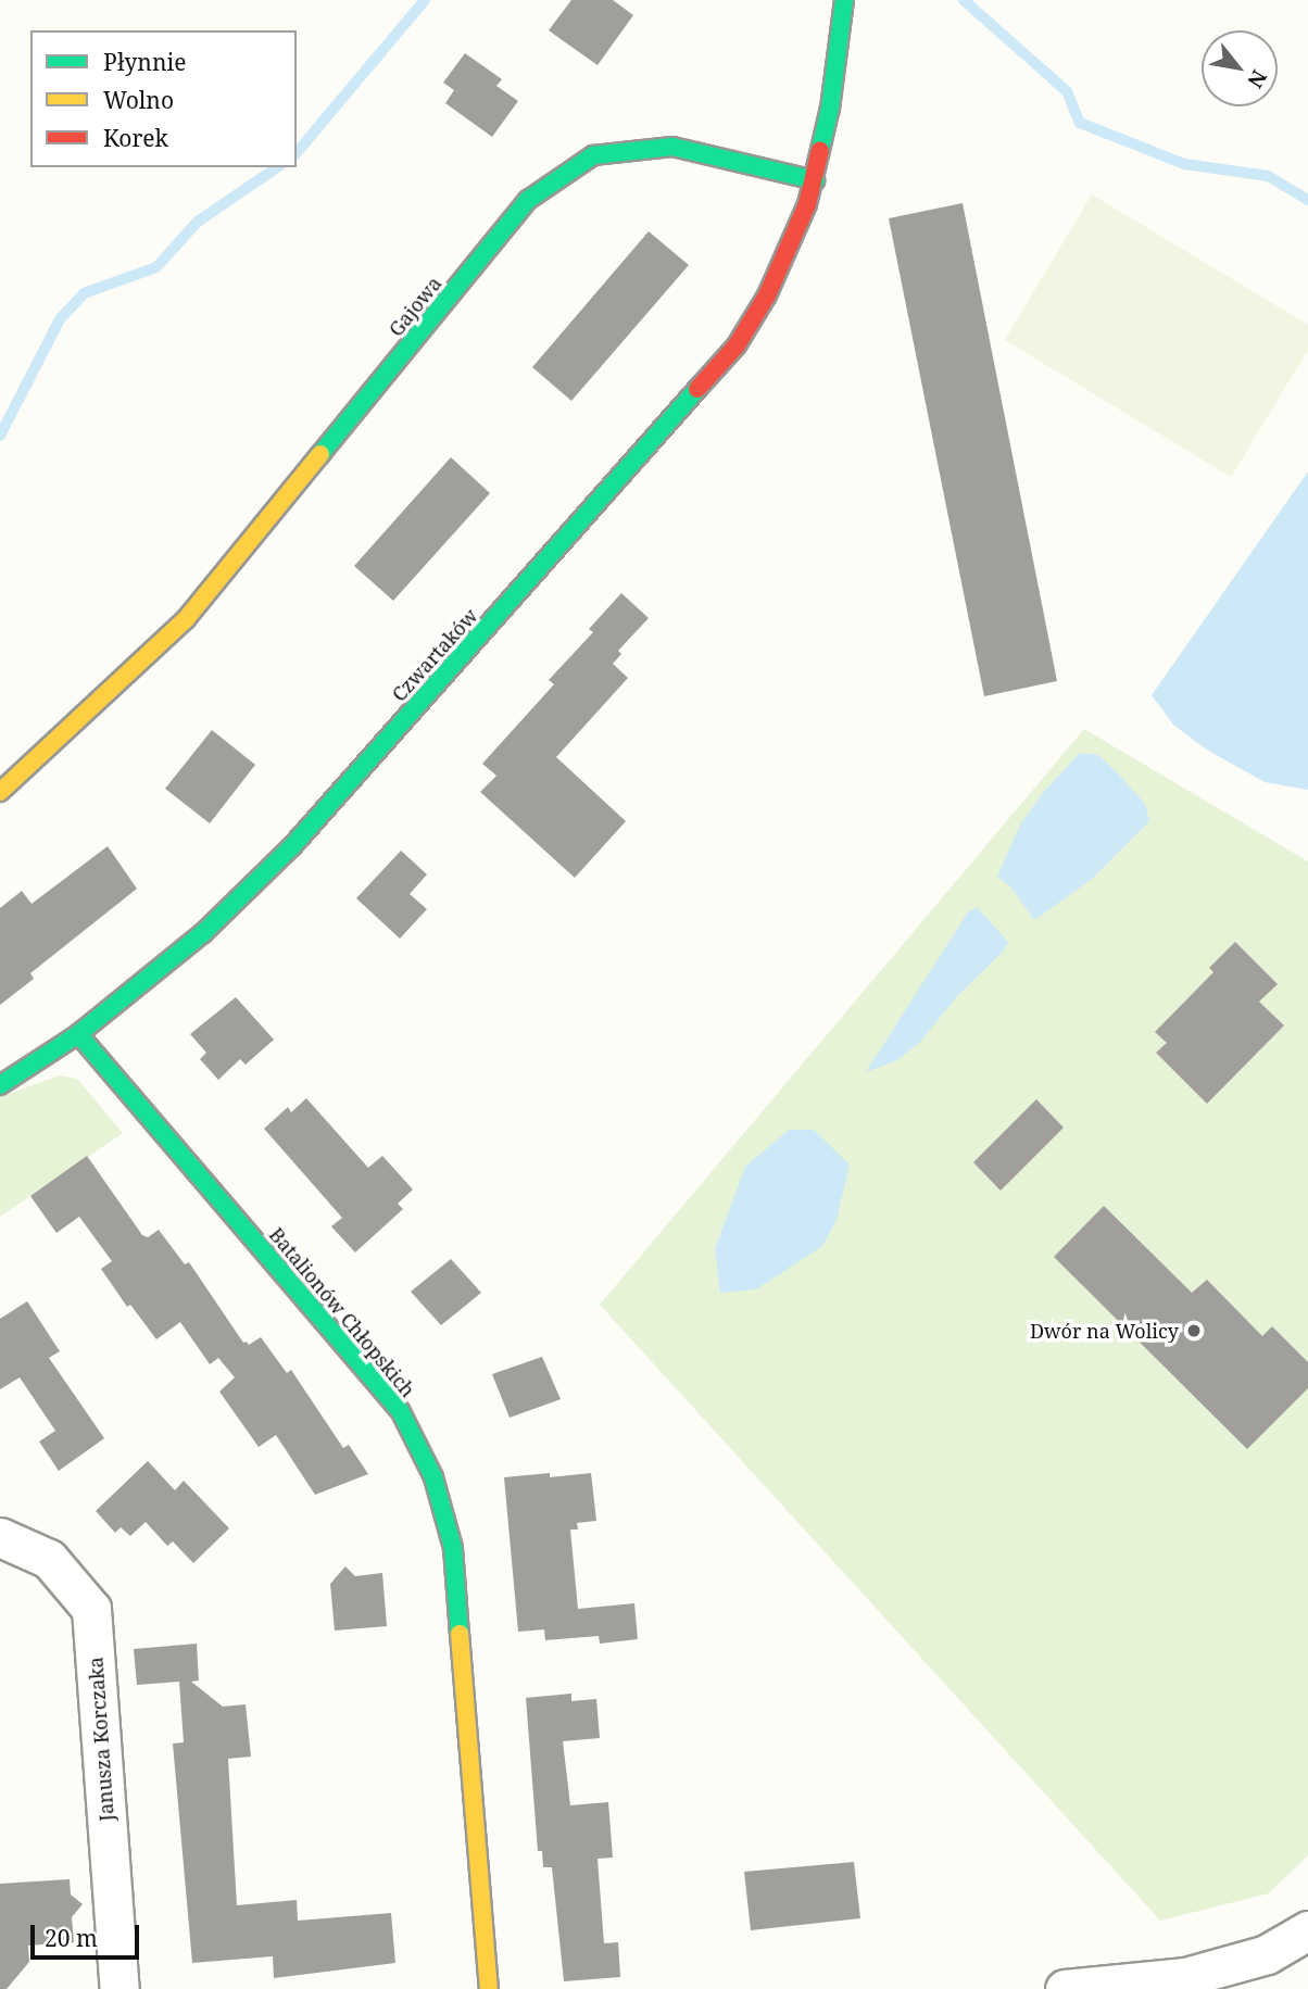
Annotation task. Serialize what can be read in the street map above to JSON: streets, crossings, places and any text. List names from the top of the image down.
{
  "streets": {
    "street": [
      "Gajowa",
      "Czwartaków",
      "Batalionów Chłopskich",
      "Janusza Korczaka"
    ]
  },
  "crossings": [
    ["Gajowa", "Czwartaków"],
    ["Czwartaków", "Batalionów Chłopskich"]
  ],
  "places": ["Dwór na Wolicy"],
  "legend": ["Płynnie", "Wolno", "Korek"],
  "scale_bar": "20 m",
  "north": "bottom right"
}
